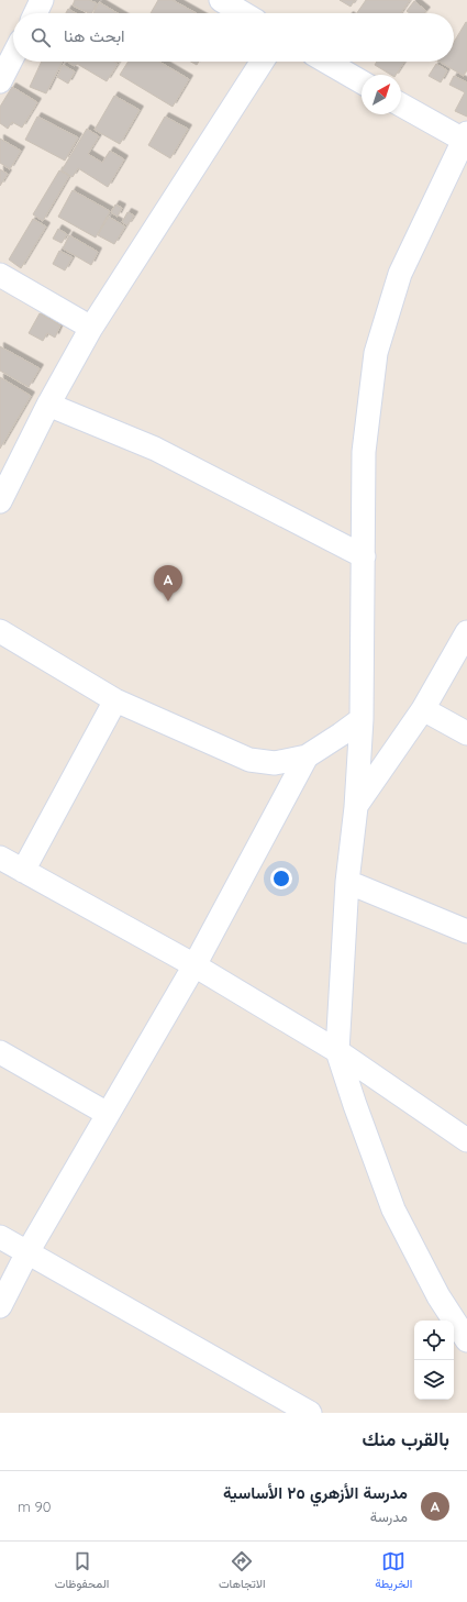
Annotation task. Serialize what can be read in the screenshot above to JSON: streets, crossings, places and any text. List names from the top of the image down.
{
  "north": "top right",
  "page": {
    "search": "ابحث هنا",
    "pins": "A",
    "heading": "بالقرب منك",
    "list": [
      {
        "mark": "A",
        "name": "مدرسة الأزهري ٢٥ الأساسية",
        "note": "مدرسة",
        "value": "90 m"
      }
    ],
    "nav": ["الخريطة", "الاتجاهات", "المحفوظات"]
  }
}
